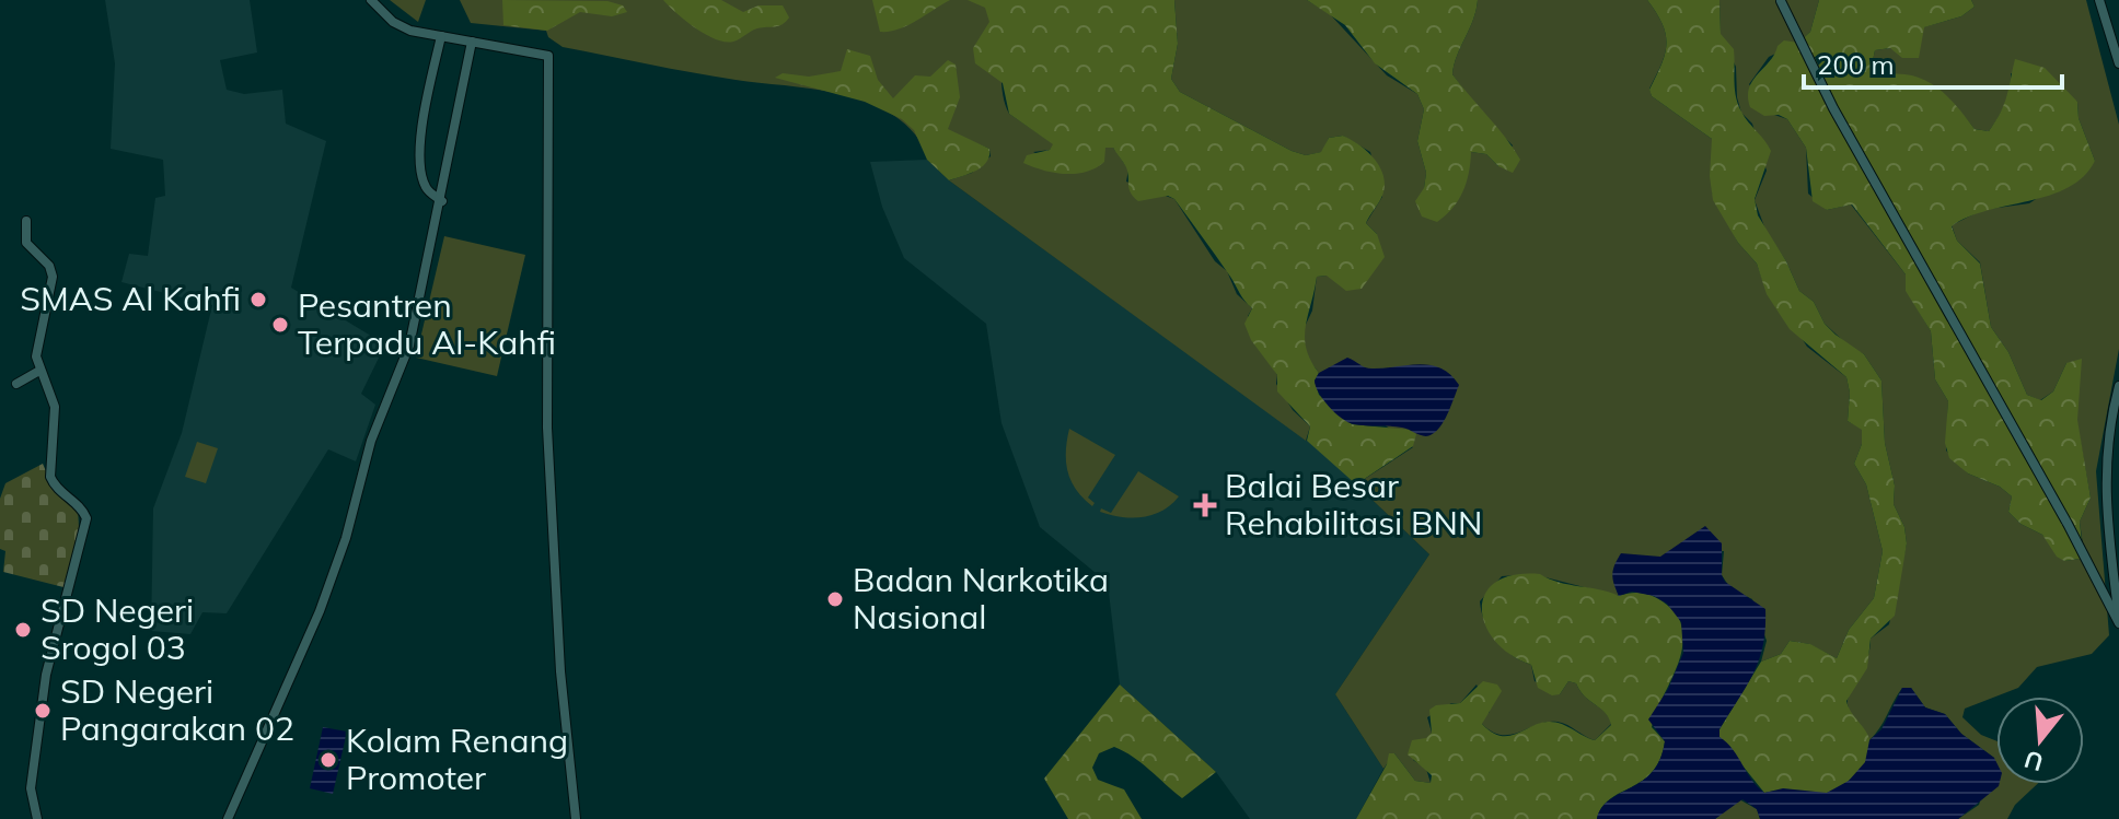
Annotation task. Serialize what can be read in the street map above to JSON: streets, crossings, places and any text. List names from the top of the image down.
{
  "places": {
    "other": [
      "SMAS Al Kahfi",
      "Pesantren Terpadu Al-Kahfi",
      "Badan Narkotika Nasional",
      "SD Negeri Srogol 03",
      "SD Negeri Pangarakan 02",
      "Kolam Renang Promoter"
    ],
    "health": ["Balai Besar Rehabilitasi BNN"]
  },
  "scale_bar": "200 m",
  "north": "bottom"
}
